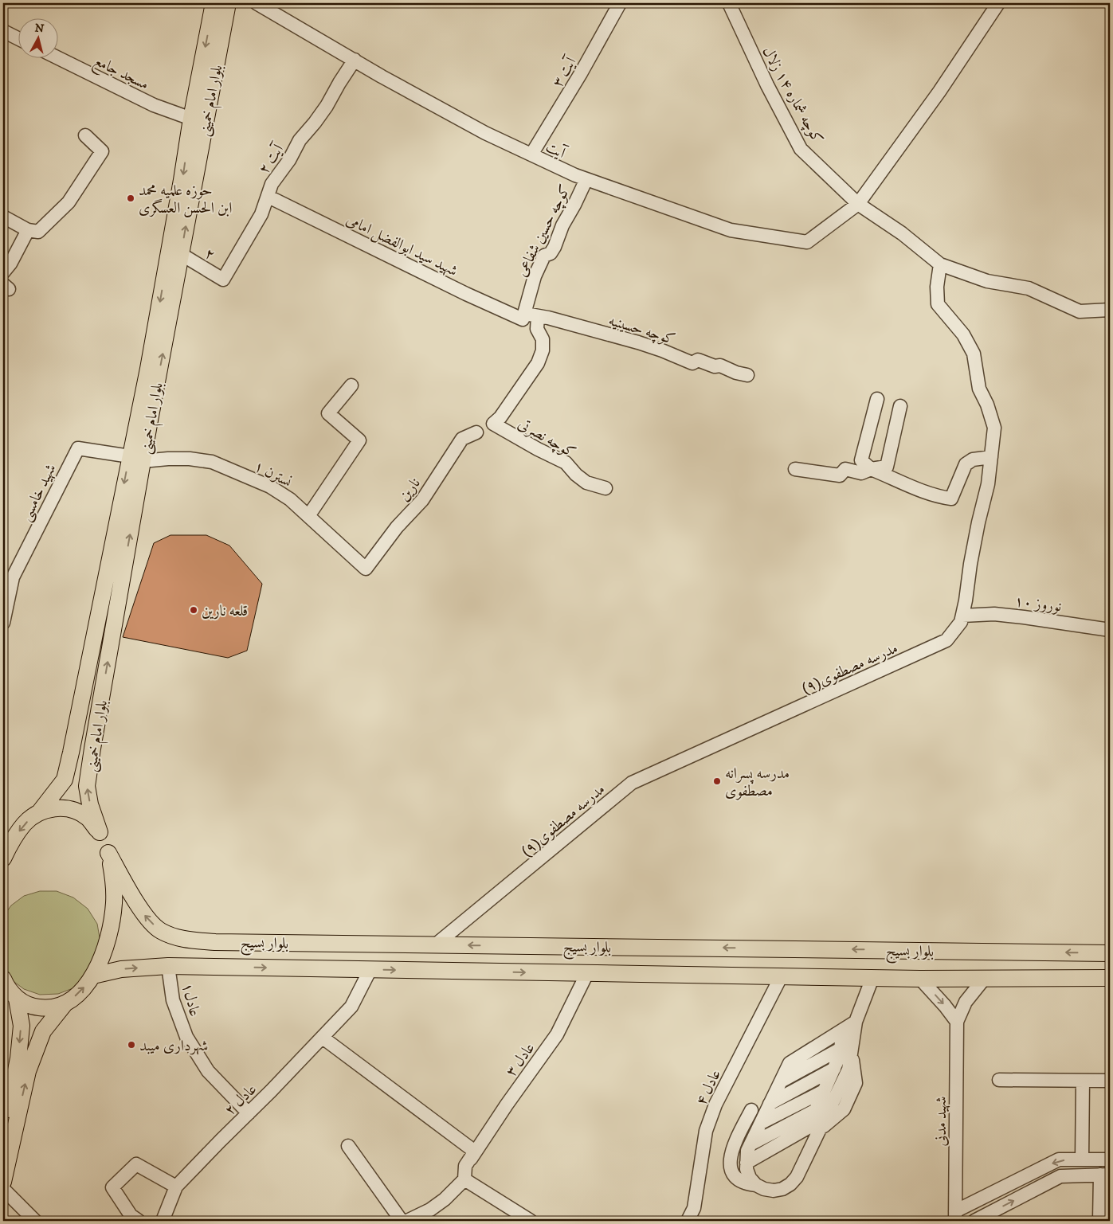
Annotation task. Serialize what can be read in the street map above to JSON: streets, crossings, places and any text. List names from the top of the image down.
{
  "streets": {
    "main road": ["بلوار امام خمینی", "بلوار بسیج"],
    "street": [
      "مسجد جامع",
      "آیت ۳",
      "کوچه شماره ۱۴ زلال",
      "آیت",
      "آیت ۲",
      "کوچه حسین شفاعی",
      "شهید سید ابوالفضل امامی",
      "۲",
      "کوچه حسینیه",
      "کوچه نصرتی",
      "نسترن ۱",
      "نارین",
      "شهید خامسی",
      "نوروز ۱۰",
      "مدرسه مصطفوی(۹)",
      "عادل۱",
      "عادل ۳",
      "عادل ۴",
      "عادل ۲",
      "شهید مدنی"
    ]
  },
  "crossings": [
    ["مسجد جامع", "بلوار امام خمینی"],
    ["آیت ۳", "آیت"],
    ["کوچه شماره ۱۴ زلال", "آیت"],
    ["کوچه شماره ۱۴ زلال", "مدرسه مصطفوی(۹)"],
    ["بلوار امام خمینی", "۲"],
    ["بلوار امام خمینی", "نسترن ۱"],
    ["بلوار امام خمینی", "شهید خامسی"],
    ["آیت", "آیت ۲"],
    ["آیت", "کوچه حسین شفاعی"],
    ["آیت ۲", "شهید سید ابوالفضل امامی"],
    ["آیت ۲", "۲"],
    ["کوچه حسین شفاعی", "شهید سید ابوالفضل امامی"],
    ["کوچه حسین شفاعی", "کوچه حسینیه"],
    ["شهید سید ابوالفضل امامی", "کوچه حسینیه"],
    ["کوچه حسینیه", "کوچه نصرتی"],
    ["نسترن ۱", "نارین"],
    ["نسترن ۱", "شهید خامسی"],
    ["نوروز ۱۰", "مدرسه مصطفوی(۹)"],
    ["مدرسه مصطفوی(۹)", "بلوار بسیج"],
    ["بلوار بسیج", "عادل۱"],
    ["بلوار بسیج", "عادل ۳"],
    ["بلوار بسیج", "عادل ۴"],
    ["بلوار بسیج", "عادل ۲"],
    ["بلوار بسیج", "شهید مدنی"],
    ["عادل۱", "عادل ۲"]
  ],
  "places": [
    "حوزه علمیه محمد ابن الحسن العسگری",
    "قلعه نارین",
    "مدرسه پسرانه مصطفوی",
    "شهرداری میبد"
  ],
  "north": "top"
}
